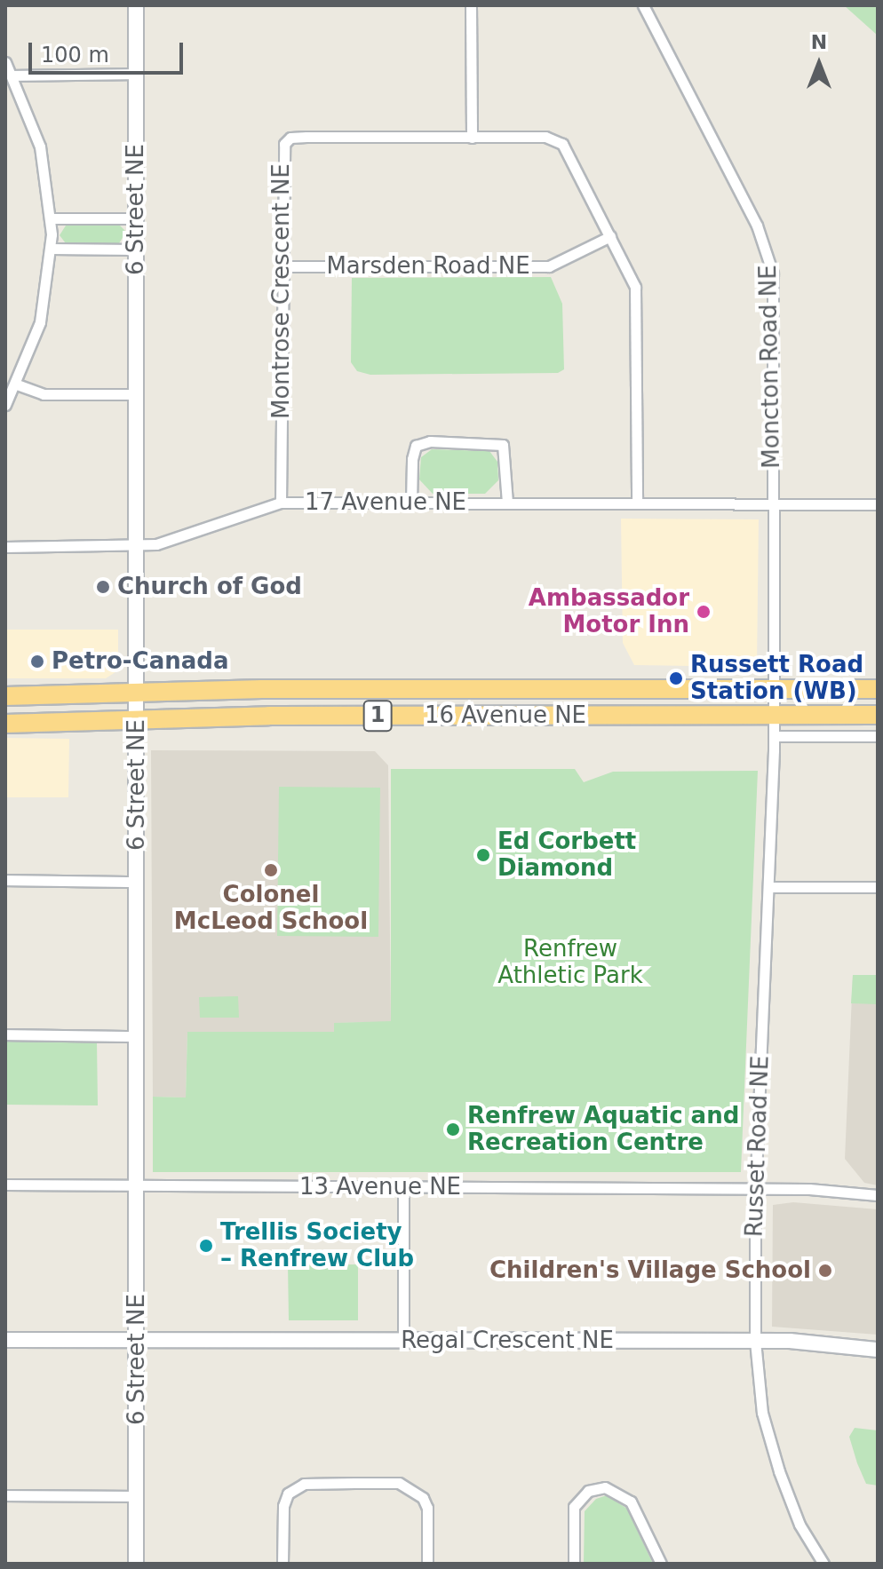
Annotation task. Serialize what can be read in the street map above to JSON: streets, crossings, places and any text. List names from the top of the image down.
{
  "streets": {
    "highway": ["1", "16 Avenue NE"],
    "street": [
      "6 Street NE",
      "Marsden Road NE",
      "Montrose Crescent NE",
      "Moncton Road NE",
      "17 Avenue NE",
      "Russet Road NE",
      "13 Avenue NE",
      "Regal Crescent NE"
    ]
  },
  "crossings": [
    ["6 Street NE", "17 Avenue NE"],
    ["6 Street NE", "16 Avenue NE"],
    ["6 Street NE", "13 Avenue NE"],
    ["6 Street NE", "Regal Crescent NE"],
    ["Marsden Road NE", "Montrose Crescent NE"],
    ["Montrose Crescent NE", "17 Avenue NE"],
    ["Moncton Road NE", "17 Avenue NE"],
    ["Moncton Road NE", "16 Avenue NE"],
    ["Moncton Road NE", "Russet Road NE"],
    ["16 Avenue NE", "Russet Road NE"],
    ["Russet Road NE", "13 Avenue NE"],
    ["Russet Road NE", "Regal Crescent NE"]
  ],
  "parks": ["Renfrew Athletic Park"],
  "places": [
    "Church of God",
    "Ambassador Motor Inn",
    "Petro-Canada",
    "Russett Road Station (WB)",
    "Ed Corbett Diamond",
    "Colonel McLeod School",
    "Renfrew Aquatic and Recreation Centre",
    "Trellis Society – Renfrew Club",
    "Children's Village School"
  ],
  "scale_bar": "100 m",
  "north": "top"
}
